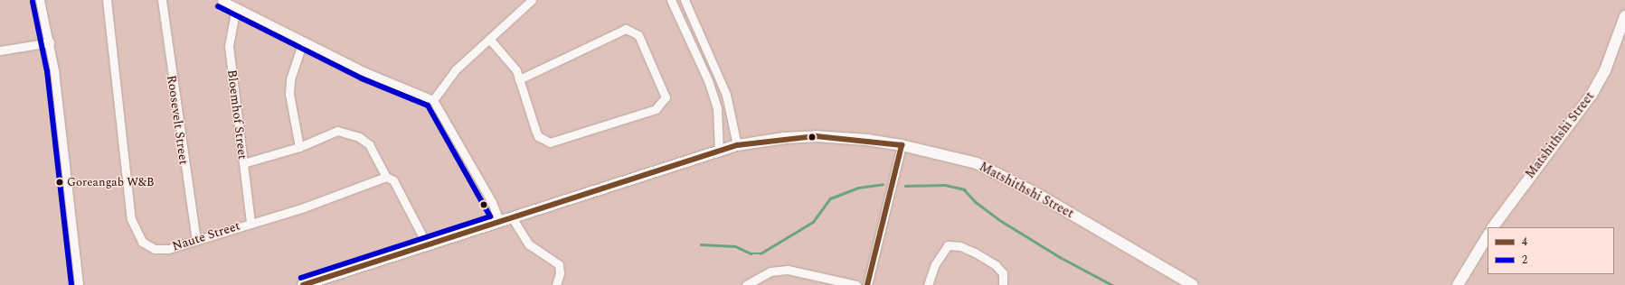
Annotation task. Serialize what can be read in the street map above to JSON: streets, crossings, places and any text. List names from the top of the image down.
{
  "streets": {
    "main road": ["Matshithshi Street"],
    "street": ["Bloemhof Street", "Roosevelt Street", "Naute Street"]
  },
  "crossings": [
    ["Bloemhof Street", "Naute Street"],
    ["Roosevelt Street", "Naute Street"]
  ],
  "places": ["Goreangab W&B"],
  "lines": ["transit line 2", "transit line 4"],
  "legend": ["4", "2"]
}
